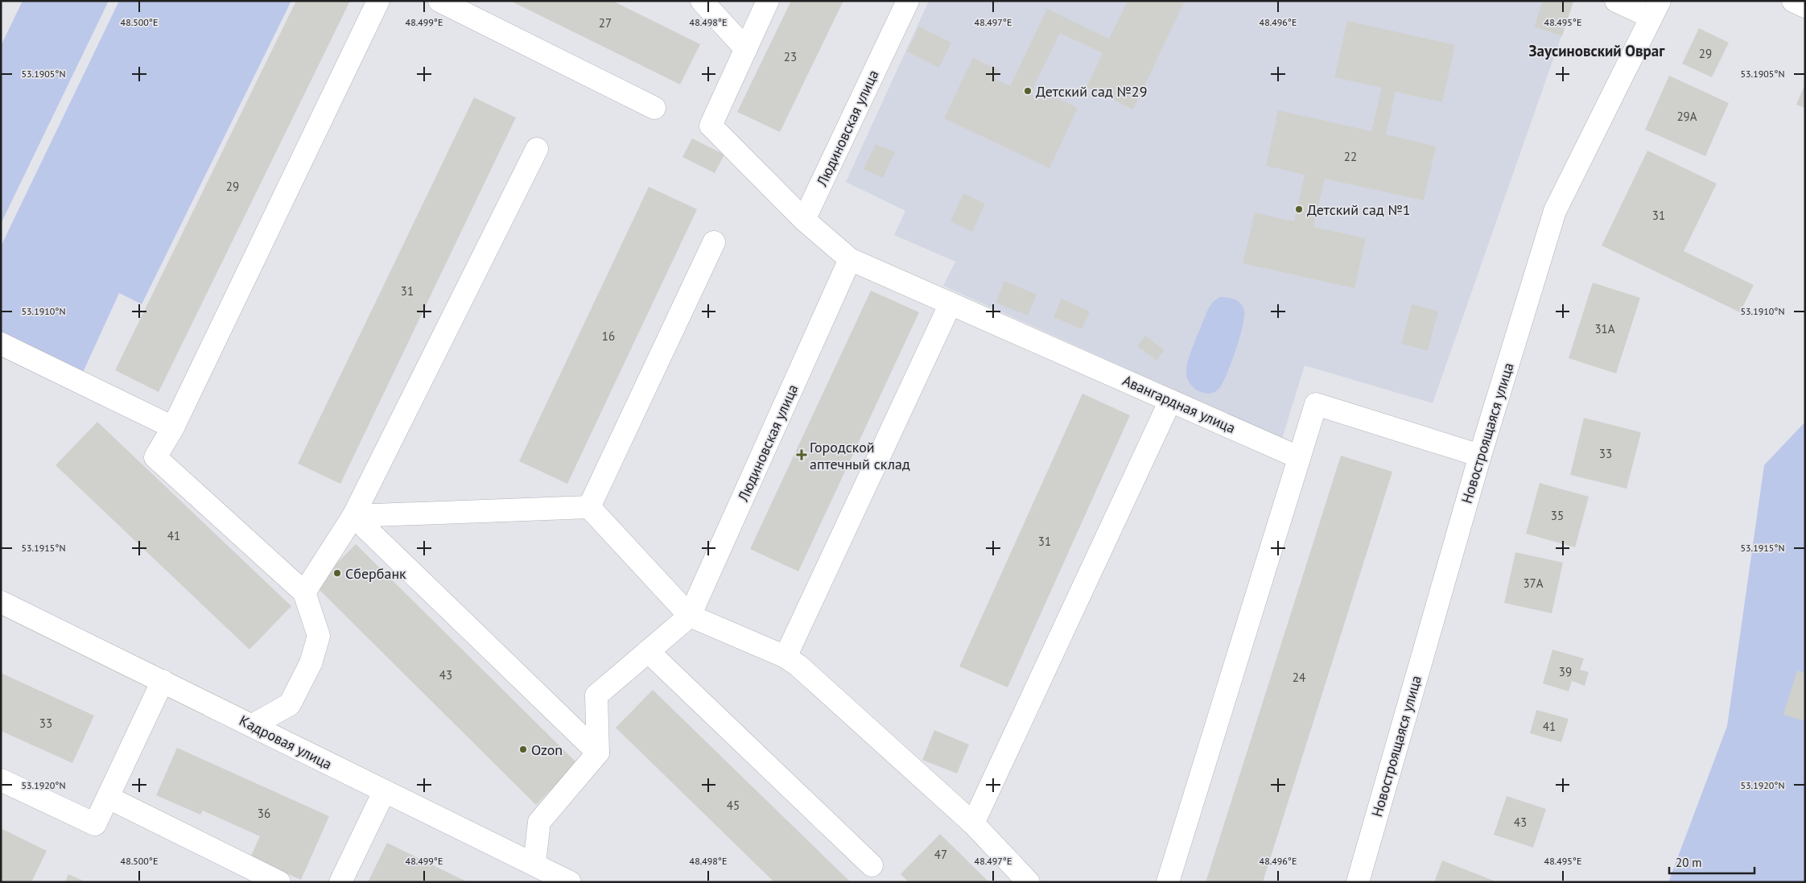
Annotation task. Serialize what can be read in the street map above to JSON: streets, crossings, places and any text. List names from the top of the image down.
{
  "streets": {
    "street": [
      "Людиновская улица",
      "Авангардная улица",
      "Новостроящаяся улица",
      "Кадровая улица"
    ]
  },
  "crossings": [
    ["Людиновская улица", "Авангардная улица"]
  ],
  "districts": ["Заусиновский Овраг"],
  "places": {
    "other": [
      "Детский сад №29",
      "Детский сад №1",
      "Сбербанк",
      "Ozon"
    ],
    "health": ["Городской аптечный склад"]
  },
  "house_numbers": [
    "27",
    "29",
    "23",
    "29А",
    "22",
    "29",
    "31",
    "31",
    "31А",
    "16",
    "33",
    "35",
    "41",
    "31",
    "37А",
    "39",
    "43",
    "24",
    "33",
    "41",
    "45",
    "36",
    "43",
    "47"
  ],
  "scale_bar": "20 m",
  "coordinates": [
    "48.500°E",
    "48.499°E",
    "48.498°E",
    "48.497°E",
    "48.496°E",
    "48.495°E",
    "53.1905°N",
    "53.1910°N",
    "53.1915°N",
    "53.1920°N"
  ]
}
